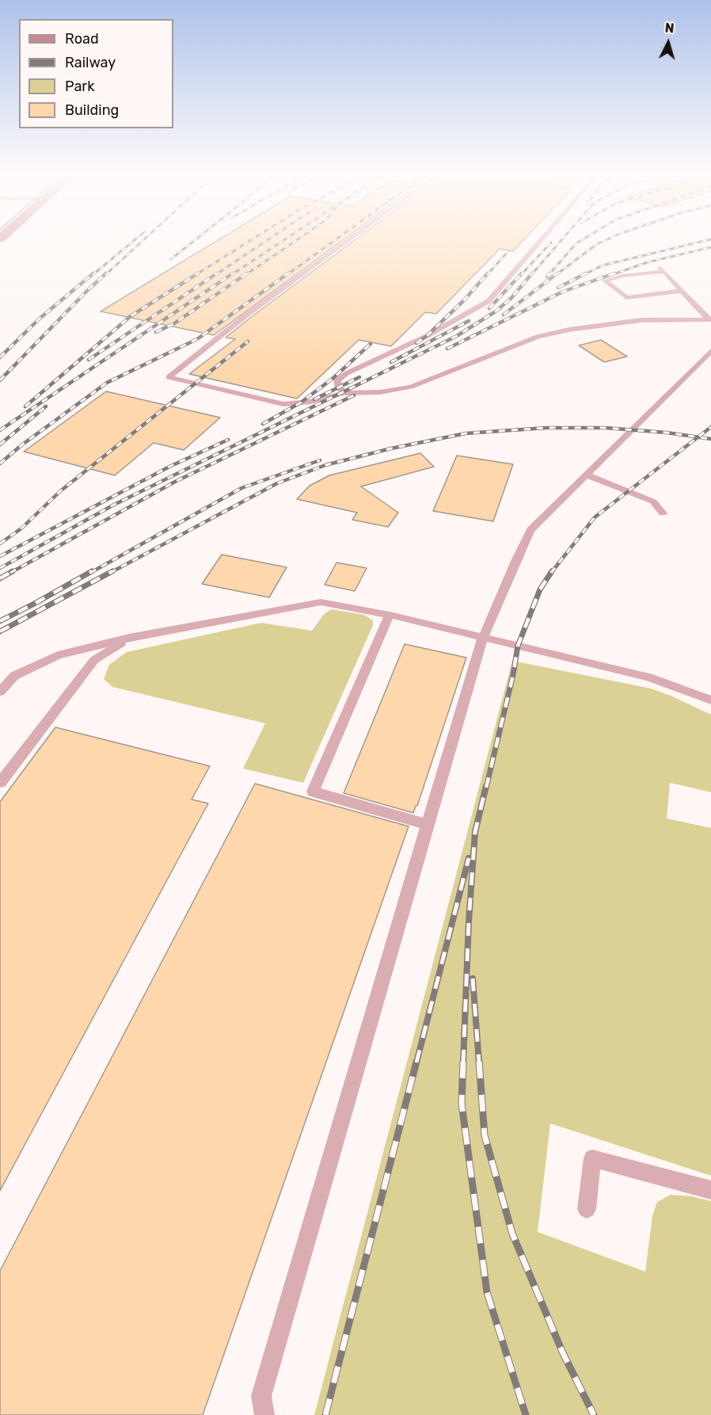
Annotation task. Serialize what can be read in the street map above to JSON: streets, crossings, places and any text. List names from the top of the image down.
{
  "legend": [
    "Road",
    "Railway",
    "Park",
    "Building"
  ],
  "north": "top"
}
